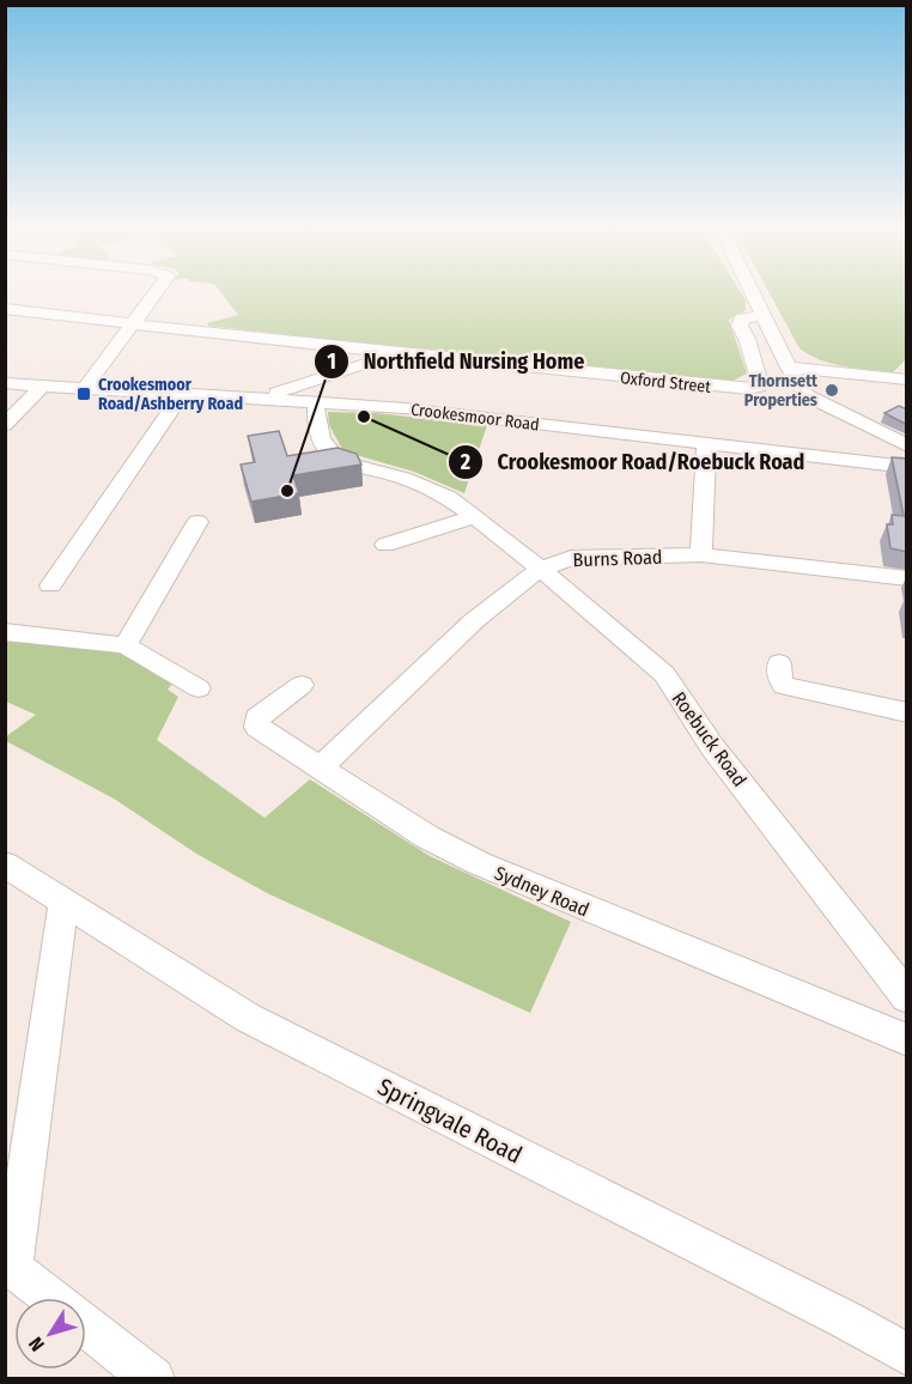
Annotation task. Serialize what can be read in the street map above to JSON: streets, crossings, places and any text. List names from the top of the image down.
{
  "streets": {
    "street": [
      "Oxford Street",
      "Crookesmoor Road",
      "Burns Road",
      "Roebuck Road",
      "Sydney Road",
      "Springvale Road"
    ]
  },
  "crossings": [
    ["Crookesmoor Road", "Roebuck Road"],
    ["Burns Road", "Roebuck Road"],
    ["Burns Road", "Sydney Road"]
  ],
  "places": {
    "other": ["Thornsett Properties", "Crookesmoor Road/Roebuck Road", "Northfield Nursing Home"],
    "transit": ["Crookesmoor Road/Ashberry Road"]
  },
  "north": "bottom left"
}
